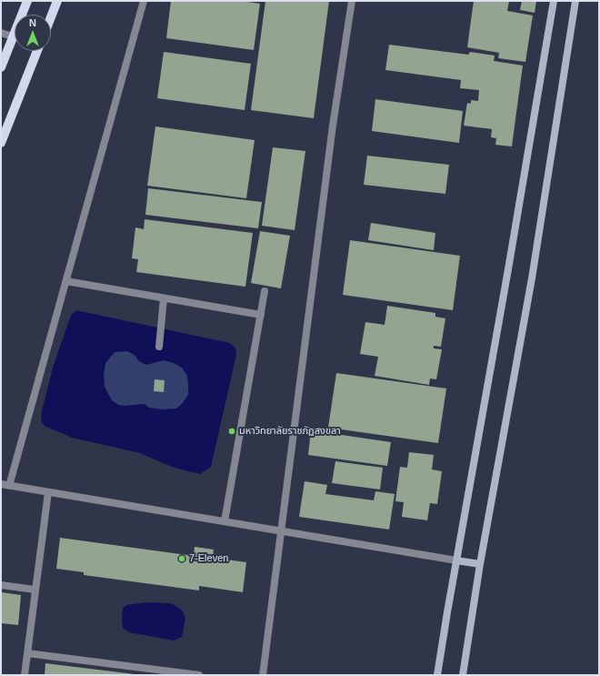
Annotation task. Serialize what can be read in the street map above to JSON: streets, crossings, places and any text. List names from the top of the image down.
{
  "places": ["มหาวิทยาลัยราชภัฏสงขลา", "7-Eleven"],
  "north": "top"
}
